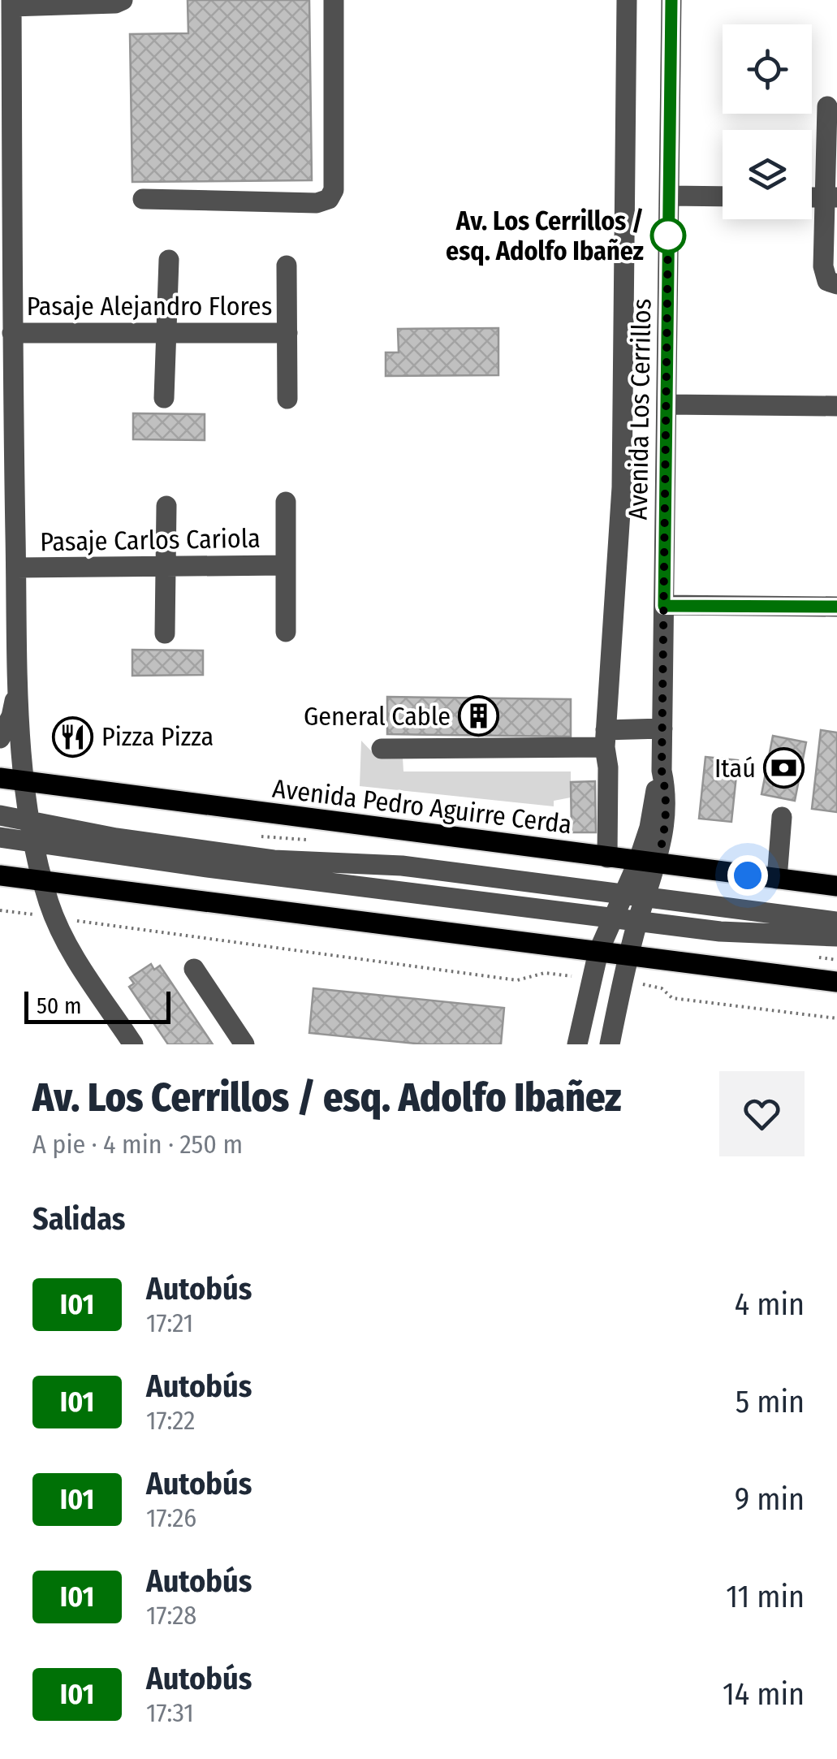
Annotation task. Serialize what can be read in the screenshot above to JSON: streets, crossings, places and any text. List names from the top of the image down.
{
  "streets": {
    "main road": ["Avenida Pedro Aguirre Cerda"],
    "street": ["Pasaje Alejandro Flores", "Avenida Los Cerrillos", "Pasaje Carlos Cariola"]
  },
  "crossings": [
    ["Avenida Los Cerrillos", "Avenida Pedro Aguirre Cerda"]
  ],
  "places": {
    "other": ["Av. Los Cerrillos / esq. Adolfo Ibañez"],
    "building": ["General Cable"],
    "restaurant": ["Pizza Pizza"],
    "bank": ["Itaú"]
  },
  "lines": ["bus line I01"],
  "scale_bar": "50 m",
  "page": {
    "scale": "50 m",
    "heading": [
      ["Av. Los Cerrillos / esq. Adolfo Ibañez", "A pie · 4 min · 250 m"],
      "Salidas"
    ],
    "list": [
      {
        "mark": "I01",
        "name": "Autobús",
        "note": "17:21",
        "value": "4 min"
      },
      {
        "mark": "I01",
        "name": "Autobús",
        "note": "17:22",
        "value": "5 min"
      },
      {
        "mark": "I01",
        "name": "Autobús",
        "note": "17:26",
        "value": "9 min"
      },
      {
        "mark": "I01",
        "name": "Autobús",
        "note": "17:28",
        "value": "11 min"
      },
      {
        "mark": "I01",
        "name": "Autobús",
        "note": "17:31",
        "value": "14 min"
      }
    ]
  }
}
